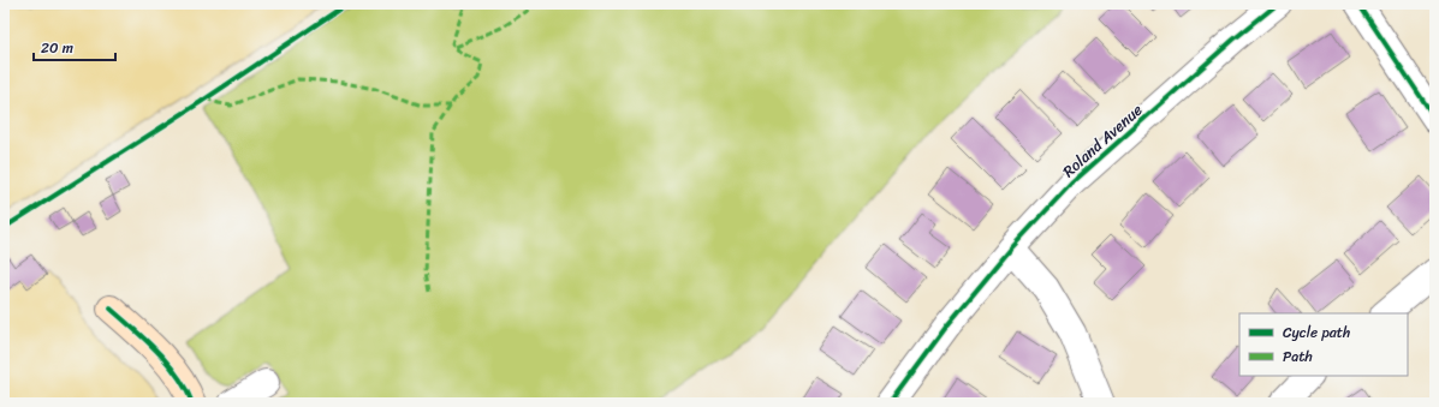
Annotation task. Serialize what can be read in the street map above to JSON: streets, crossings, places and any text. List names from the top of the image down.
{
  "streets": {
    "street": ["Roland Avenue"]
  },
  "legend": ["Cycle path", "Path"],
  "scale_bar": "20 m"
}
